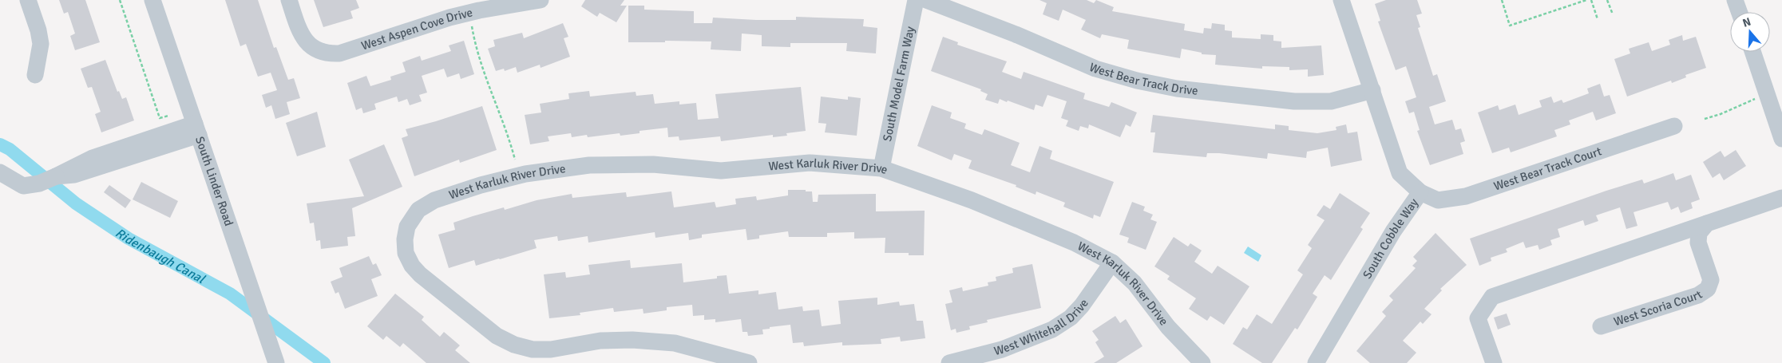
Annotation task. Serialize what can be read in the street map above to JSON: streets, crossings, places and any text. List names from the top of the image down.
{
  "streets": {
    "street": [
      "West Aspen Cove Drive",
      "West Bear Track Drive",
      "South Model Farm Way",
      "West Bear Track Court",
      "West Karluk River Drive",
      "South Linder Road",
      "South Cobble Way",
      "West Scoria Court",
      "West Whitehall Drive"
    ]
  },
  "crossings": [
    ["West Bear Track Drive", "South Cobble Way"],
    ["South Model Farm Way", "West Karluk River Drive"],
    ["West Bear Track Court", "South Cobble Way"],
    ["West Karluk River Drive", "West Whitehall Drive"]
  ],
  "water": ["Ridenbaugh Canal"],
  "north": "top"
}
